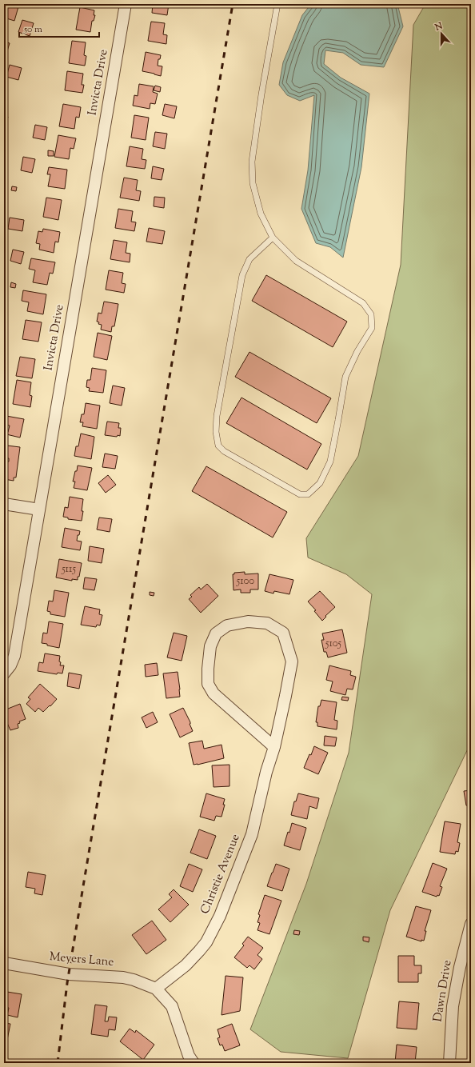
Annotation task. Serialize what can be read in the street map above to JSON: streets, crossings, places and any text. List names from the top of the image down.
{
  "streets": {
    "street": [
      "Invicta Drive",
      "Christie Avenue",
      "Meyers Lane",
      "Dawn Drive"
    ]
  },
  "crossings": [
    ["Christie Avenue", "Meyers Lane"]
  ],
  "house_numbers": ["5115", "5100", "5105"],
  "scale_bar": "50 m",
  "north": "top"
}
